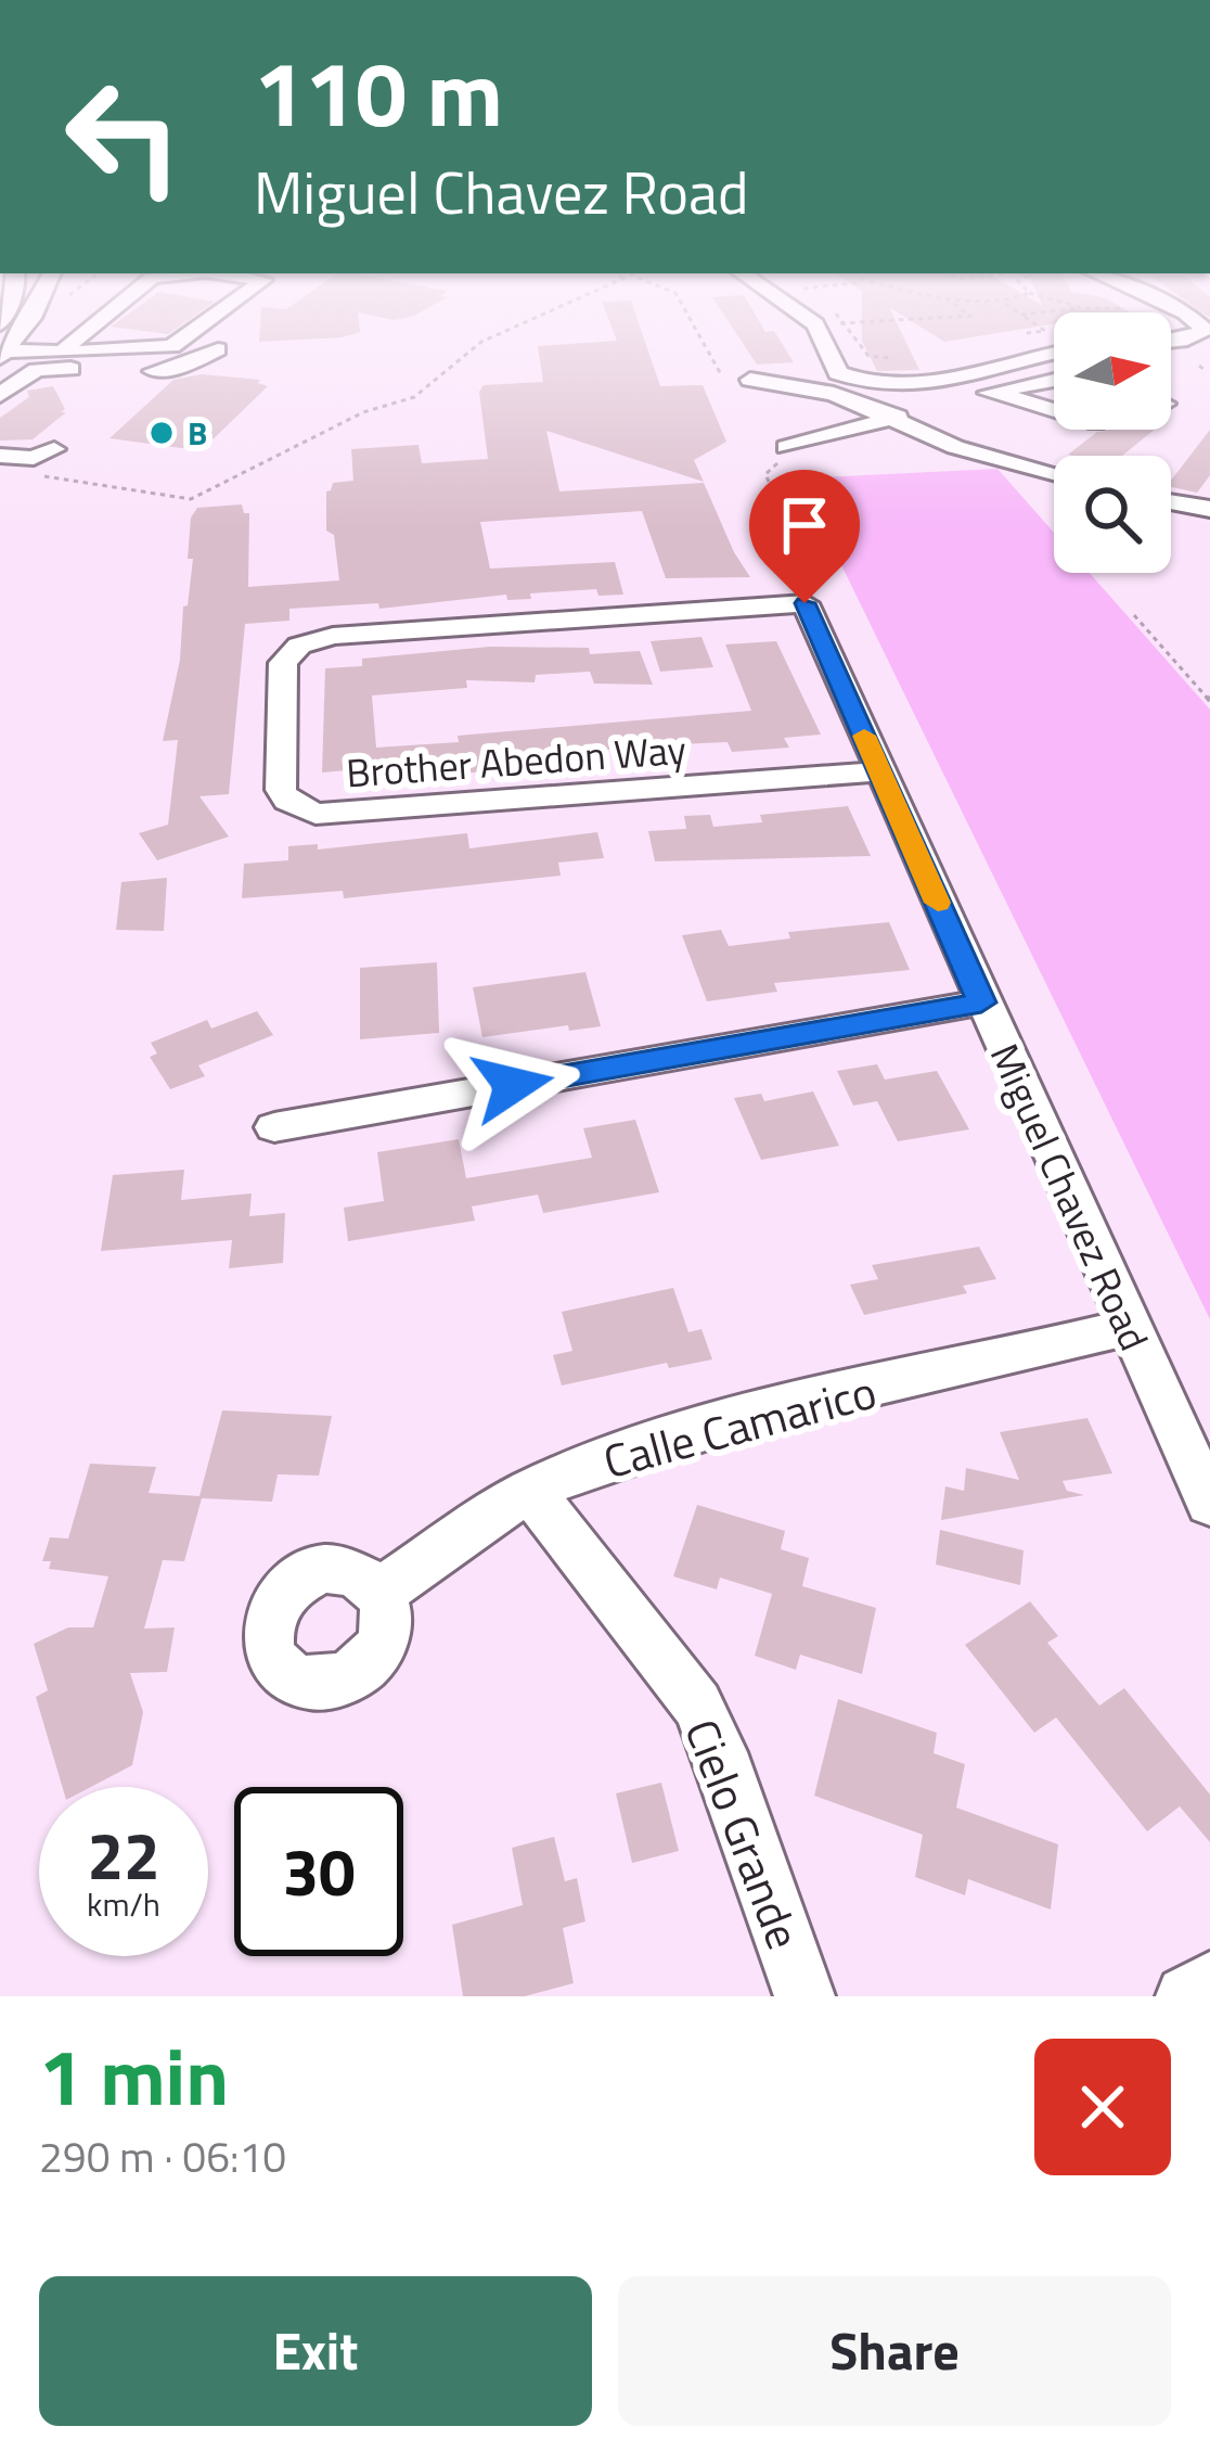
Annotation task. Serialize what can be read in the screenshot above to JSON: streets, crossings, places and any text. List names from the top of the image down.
{
  "streets": {
    "street": [
      "Brother Abedon Way",
      "Miguel Chavez Road",
      "Calle Camarico",
      "Cielo Grande"
    ]
  },
  "crossings": [
    ["Brother Abedon Way", "Miguel Chavez Road"],
    ["Miguel Chavez Road", "Calle Camarico"],
    ["Calle Camarico", "Cielo Grande"]
  ],
  "places": ["B"],
  "north": "right",
  "page": {
    "turn": ["110 m", "Miguel Chavez Road"],
    "speed": "22 km/h",
    "limit": "30",
    "heading": ["1 min", "290 m · 06:10"],
    "buttons": ["Exit", "Share"]
  }
}
